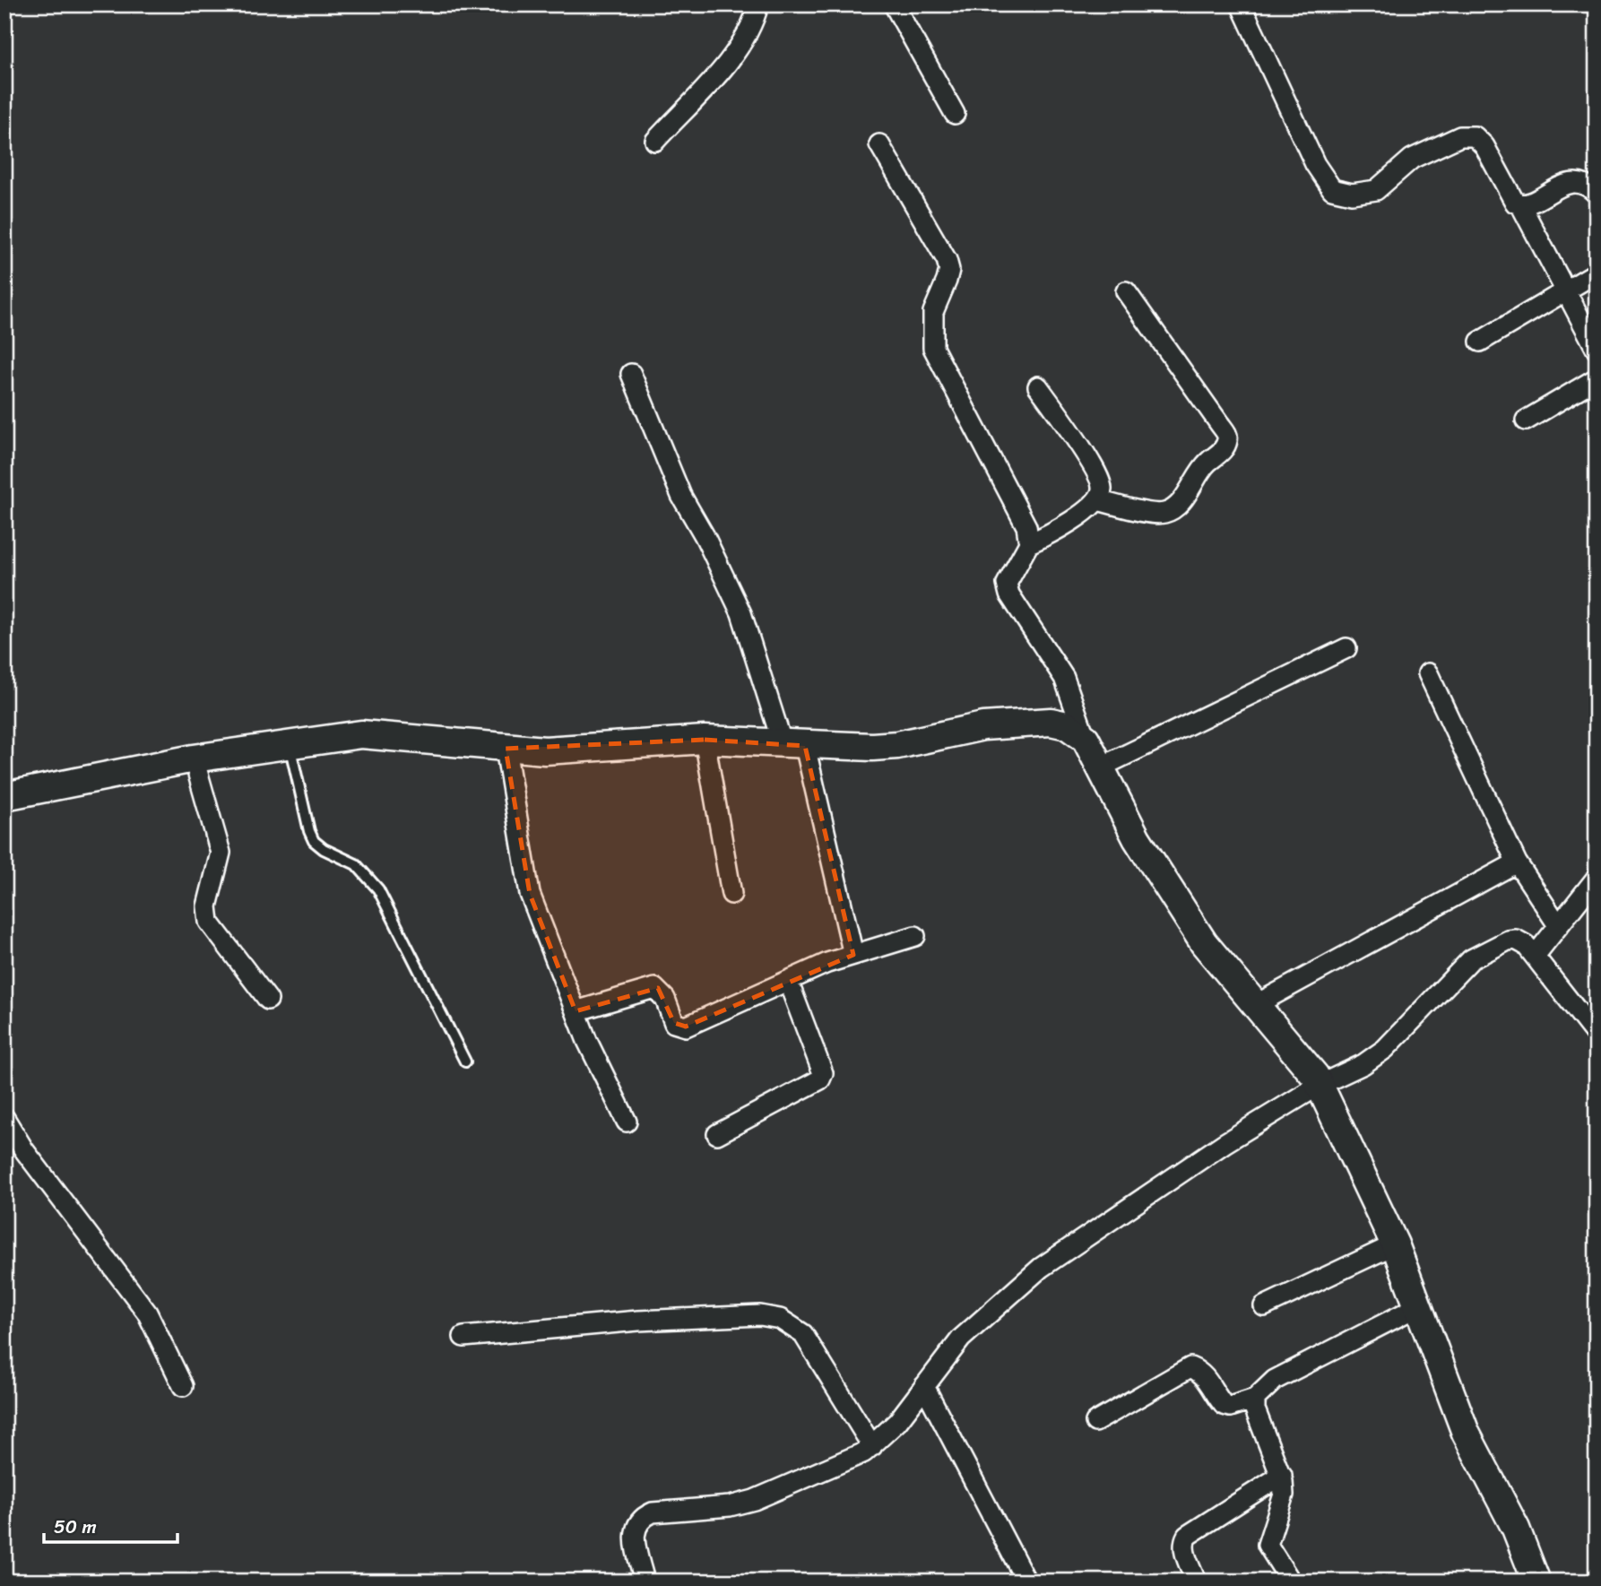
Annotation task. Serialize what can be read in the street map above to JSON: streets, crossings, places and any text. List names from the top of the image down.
{
  "scale_bar": "50 m"
}
